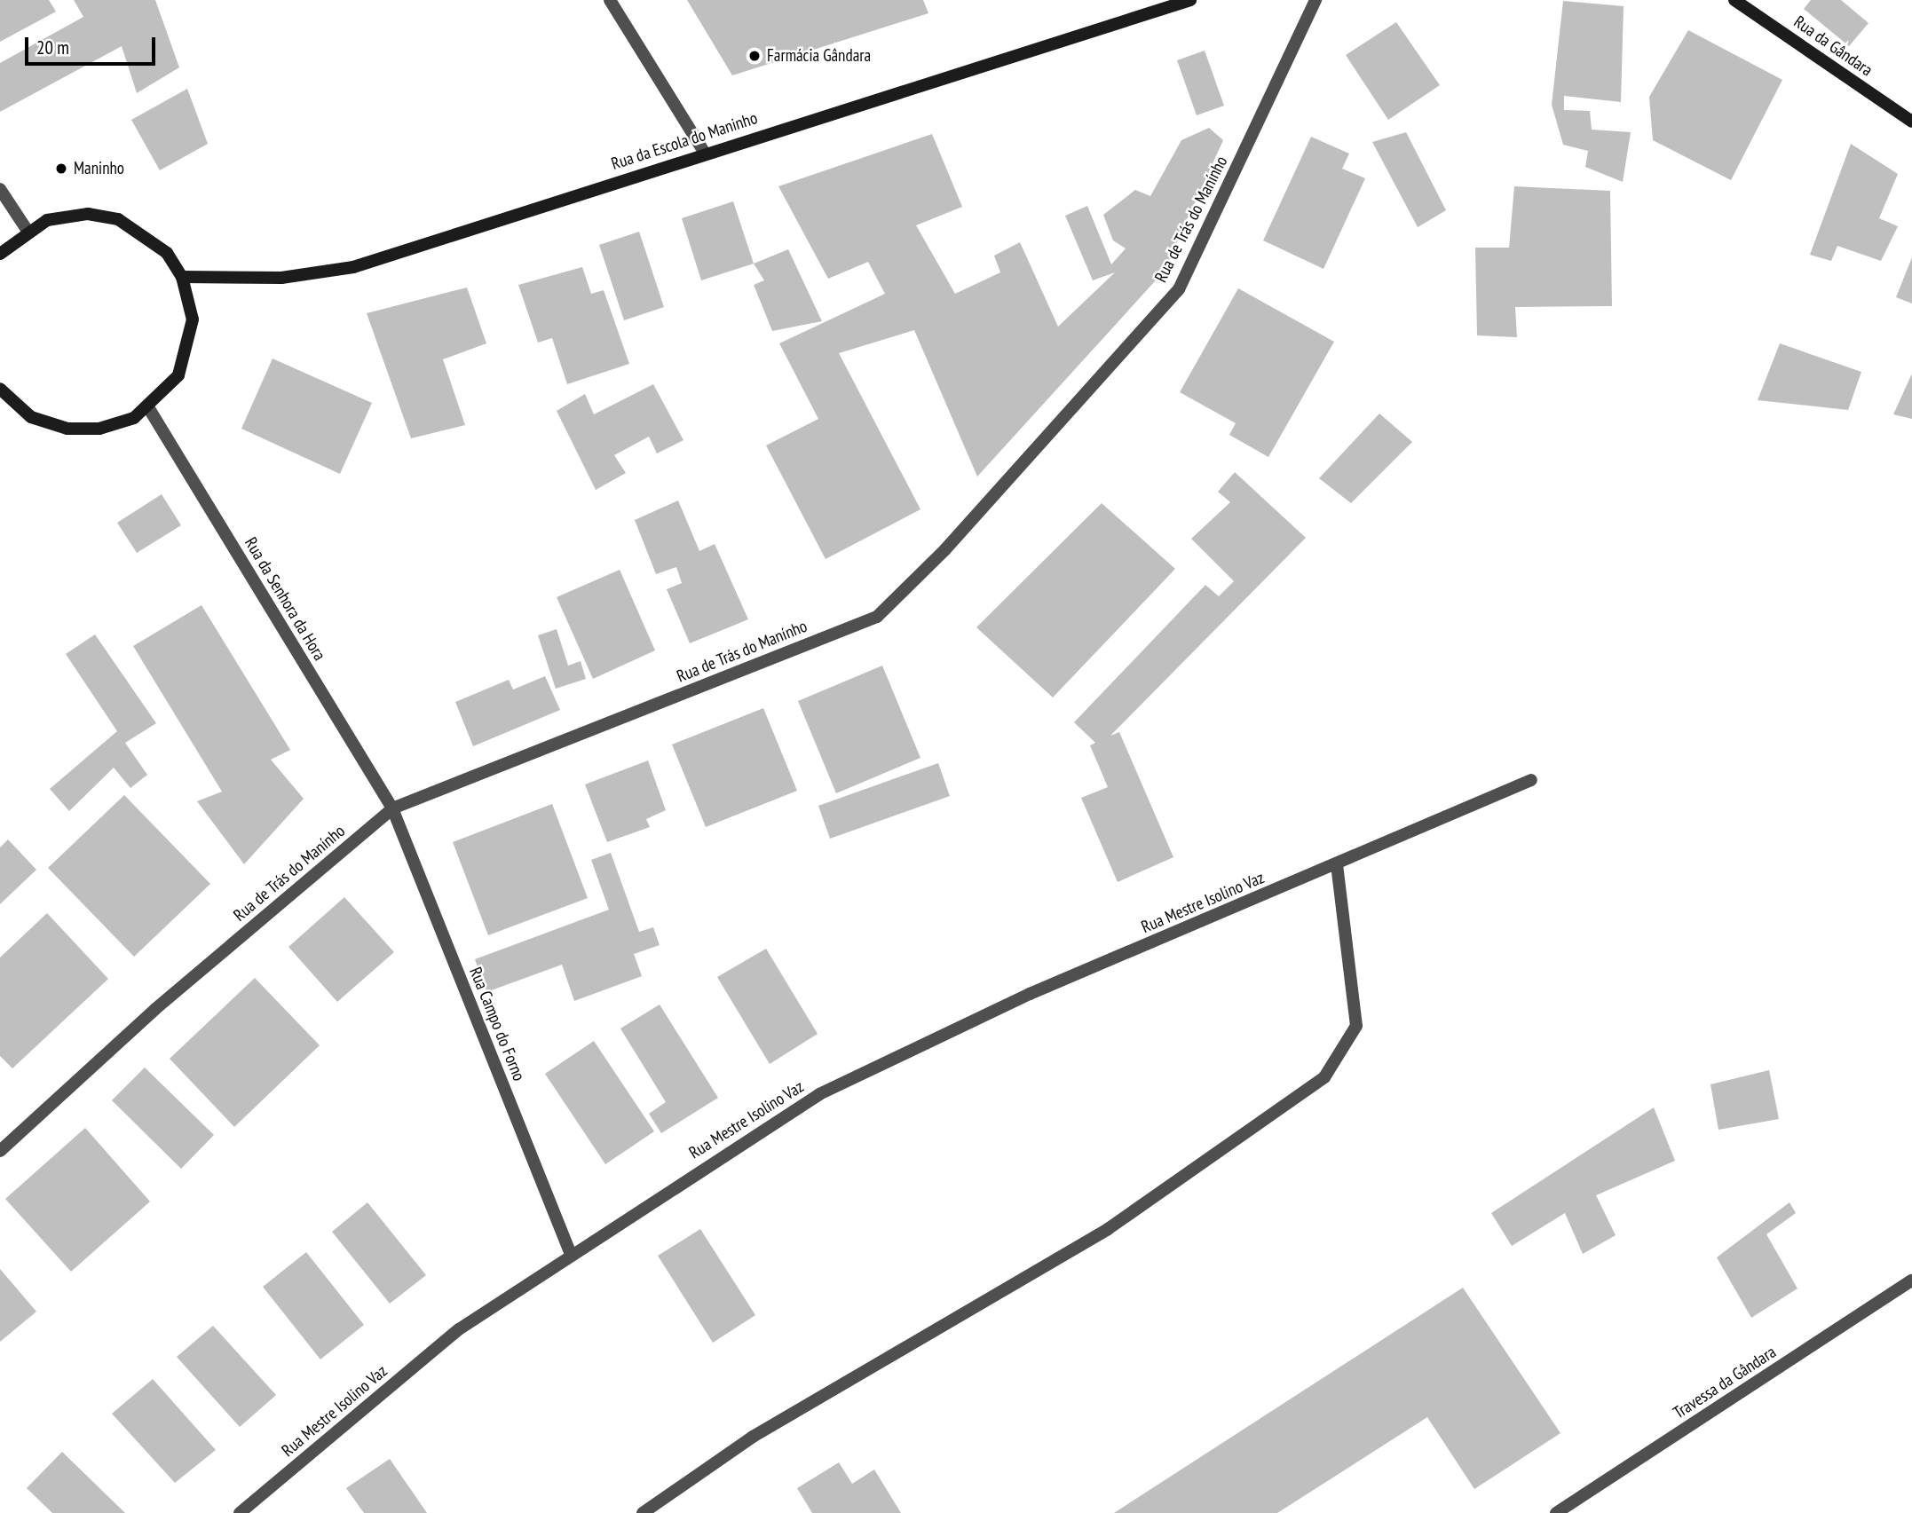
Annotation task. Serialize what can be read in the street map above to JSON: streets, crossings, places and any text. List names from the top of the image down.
{
  "streets": {
    "main road": ["Rua da Gândara", "Rua da Escola do Maninho"],
    "street": [
      "Rua de Trás do Manínho",
      "Rua da Senhora da Hora",
      "Rua Mestre Isolino Vaz",
      "Rua Campo do Forno",
      "Travessa da Gândara"
    ]
  },
  "crossings": [
    ["Rua de Trás do Manínho", "Rua da Senhora da Hora"],
    ["Rua de Trás do Manínho", "Rua Campo do Forno"],
    ["Rua da Senhora da Hora", "Rua Campo do Forno"],
    ["Rua Mestre Isolino Vaz", "Rua Campo do Forno"]
  ],
  "places": ["Farmácia Gândara", "Maninho"],
  "scale_bar": "20 m"
}
